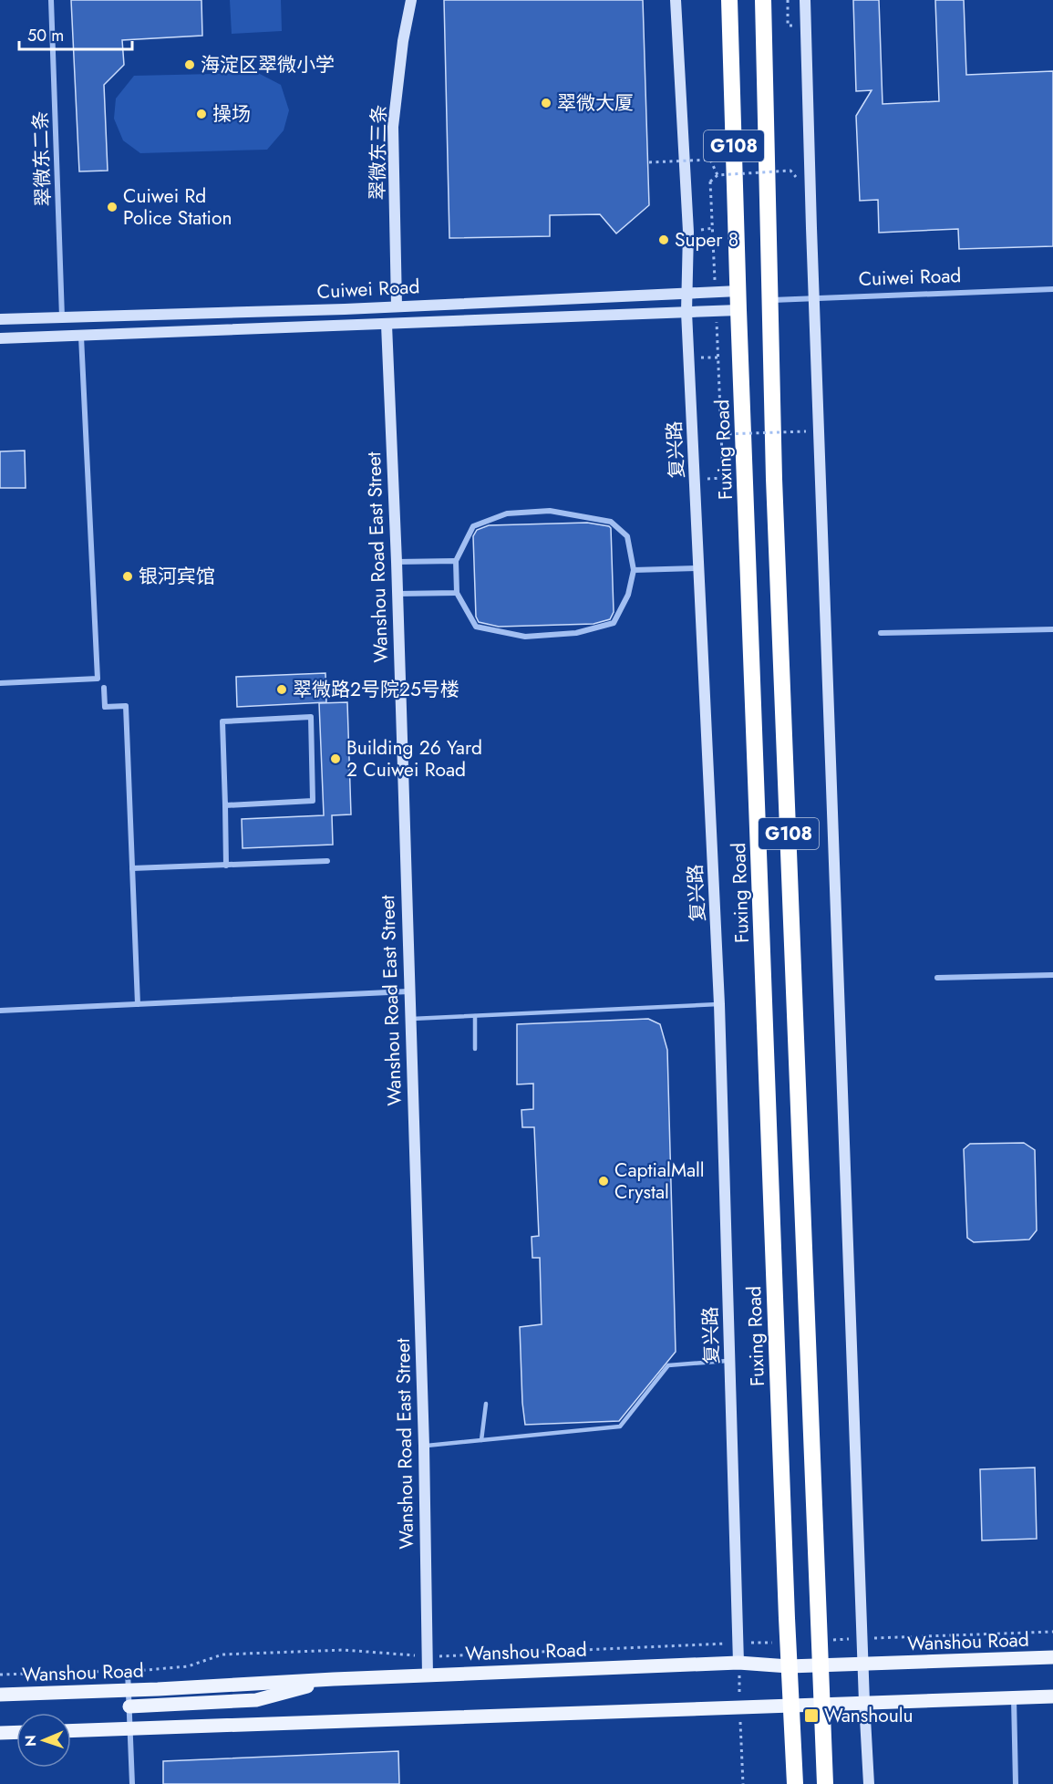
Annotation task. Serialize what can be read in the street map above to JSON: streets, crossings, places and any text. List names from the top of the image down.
{
  "streets": {
    "highway": ["G108", "Fuxing Road"],
    "main road": ["Wanshou Road"],
    "street": [
      "翠微东三条",
      "翠微东二条",
      "Cuiwei Road",
      "复兴路",
      "Wanshou Road East Street"
    ]
  },
  "crossings": [
    ["G108", "Cuiwei Road"],
    ["G108", "Wanshou Road"],
    ["翠微东三条", "Cuiwei Road"],
    ["翠微东二条", "Cuiwei Road"],
    ["Cuiwei Road", "复兴路"],
    ["Cuiwei Road", "Fuxing Road"],
    ["Cuiwei Road", "Wanshou Road East Street"],
    ["复兴路", "Wanshou Road"],
    ["Fuxing Road", "Wanshou Road"],
    ["Wanshou Road East Street", "Wanshou Road"]
  ],
  "places": {
    "other": [
      "海淀区翠微小学",
      "翠微大厦",
      "操场",
      "Cuiwei Rd Police Station",
      "Super 8",
      "银河宾馆",
      "翠微路2号院25号楼",
      "Building 26 Yard 2 Cuiwei Road",
      "CaptialMall Crystal"
    ],
    "transit": ["Wanshoulu"]
  },
  "scale_bar": "50 m",
  "north": "left"
}
